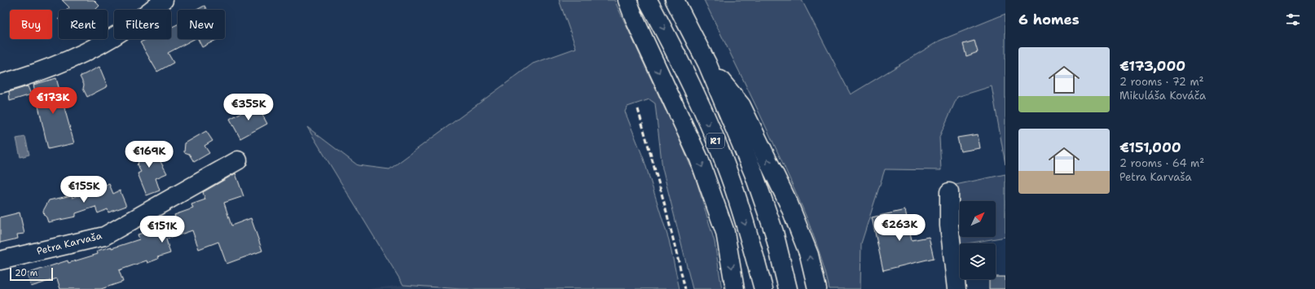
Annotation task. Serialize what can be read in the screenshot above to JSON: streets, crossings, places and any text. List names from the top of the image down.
{
  "streets": {
    "main road": ["R1", "Petra Karvaša"]
  },
  "scale_bar": "20 m",
  "north": "top right",
  "page": {
    "heading": "6 homes",
    "chip": [
      "Buy",
      "Rent",
      "Filters",
      "New"
    ],
    "list": [
      {
        "name": "€173,000",
        "note": "2 rooms · 72 m² · Mikuláša Kováča"
      },
      {
        "name": "€151,000",
        "note": "2 rooms · 64 m² · Petra Karvaša"
      }
    ],
    "price": [
      "€173K",
      "€355K",
      "€169K",
      "€155K",
      "€263K",
      "€151K"
    ],
    "scale": "20 m"
  }
}
